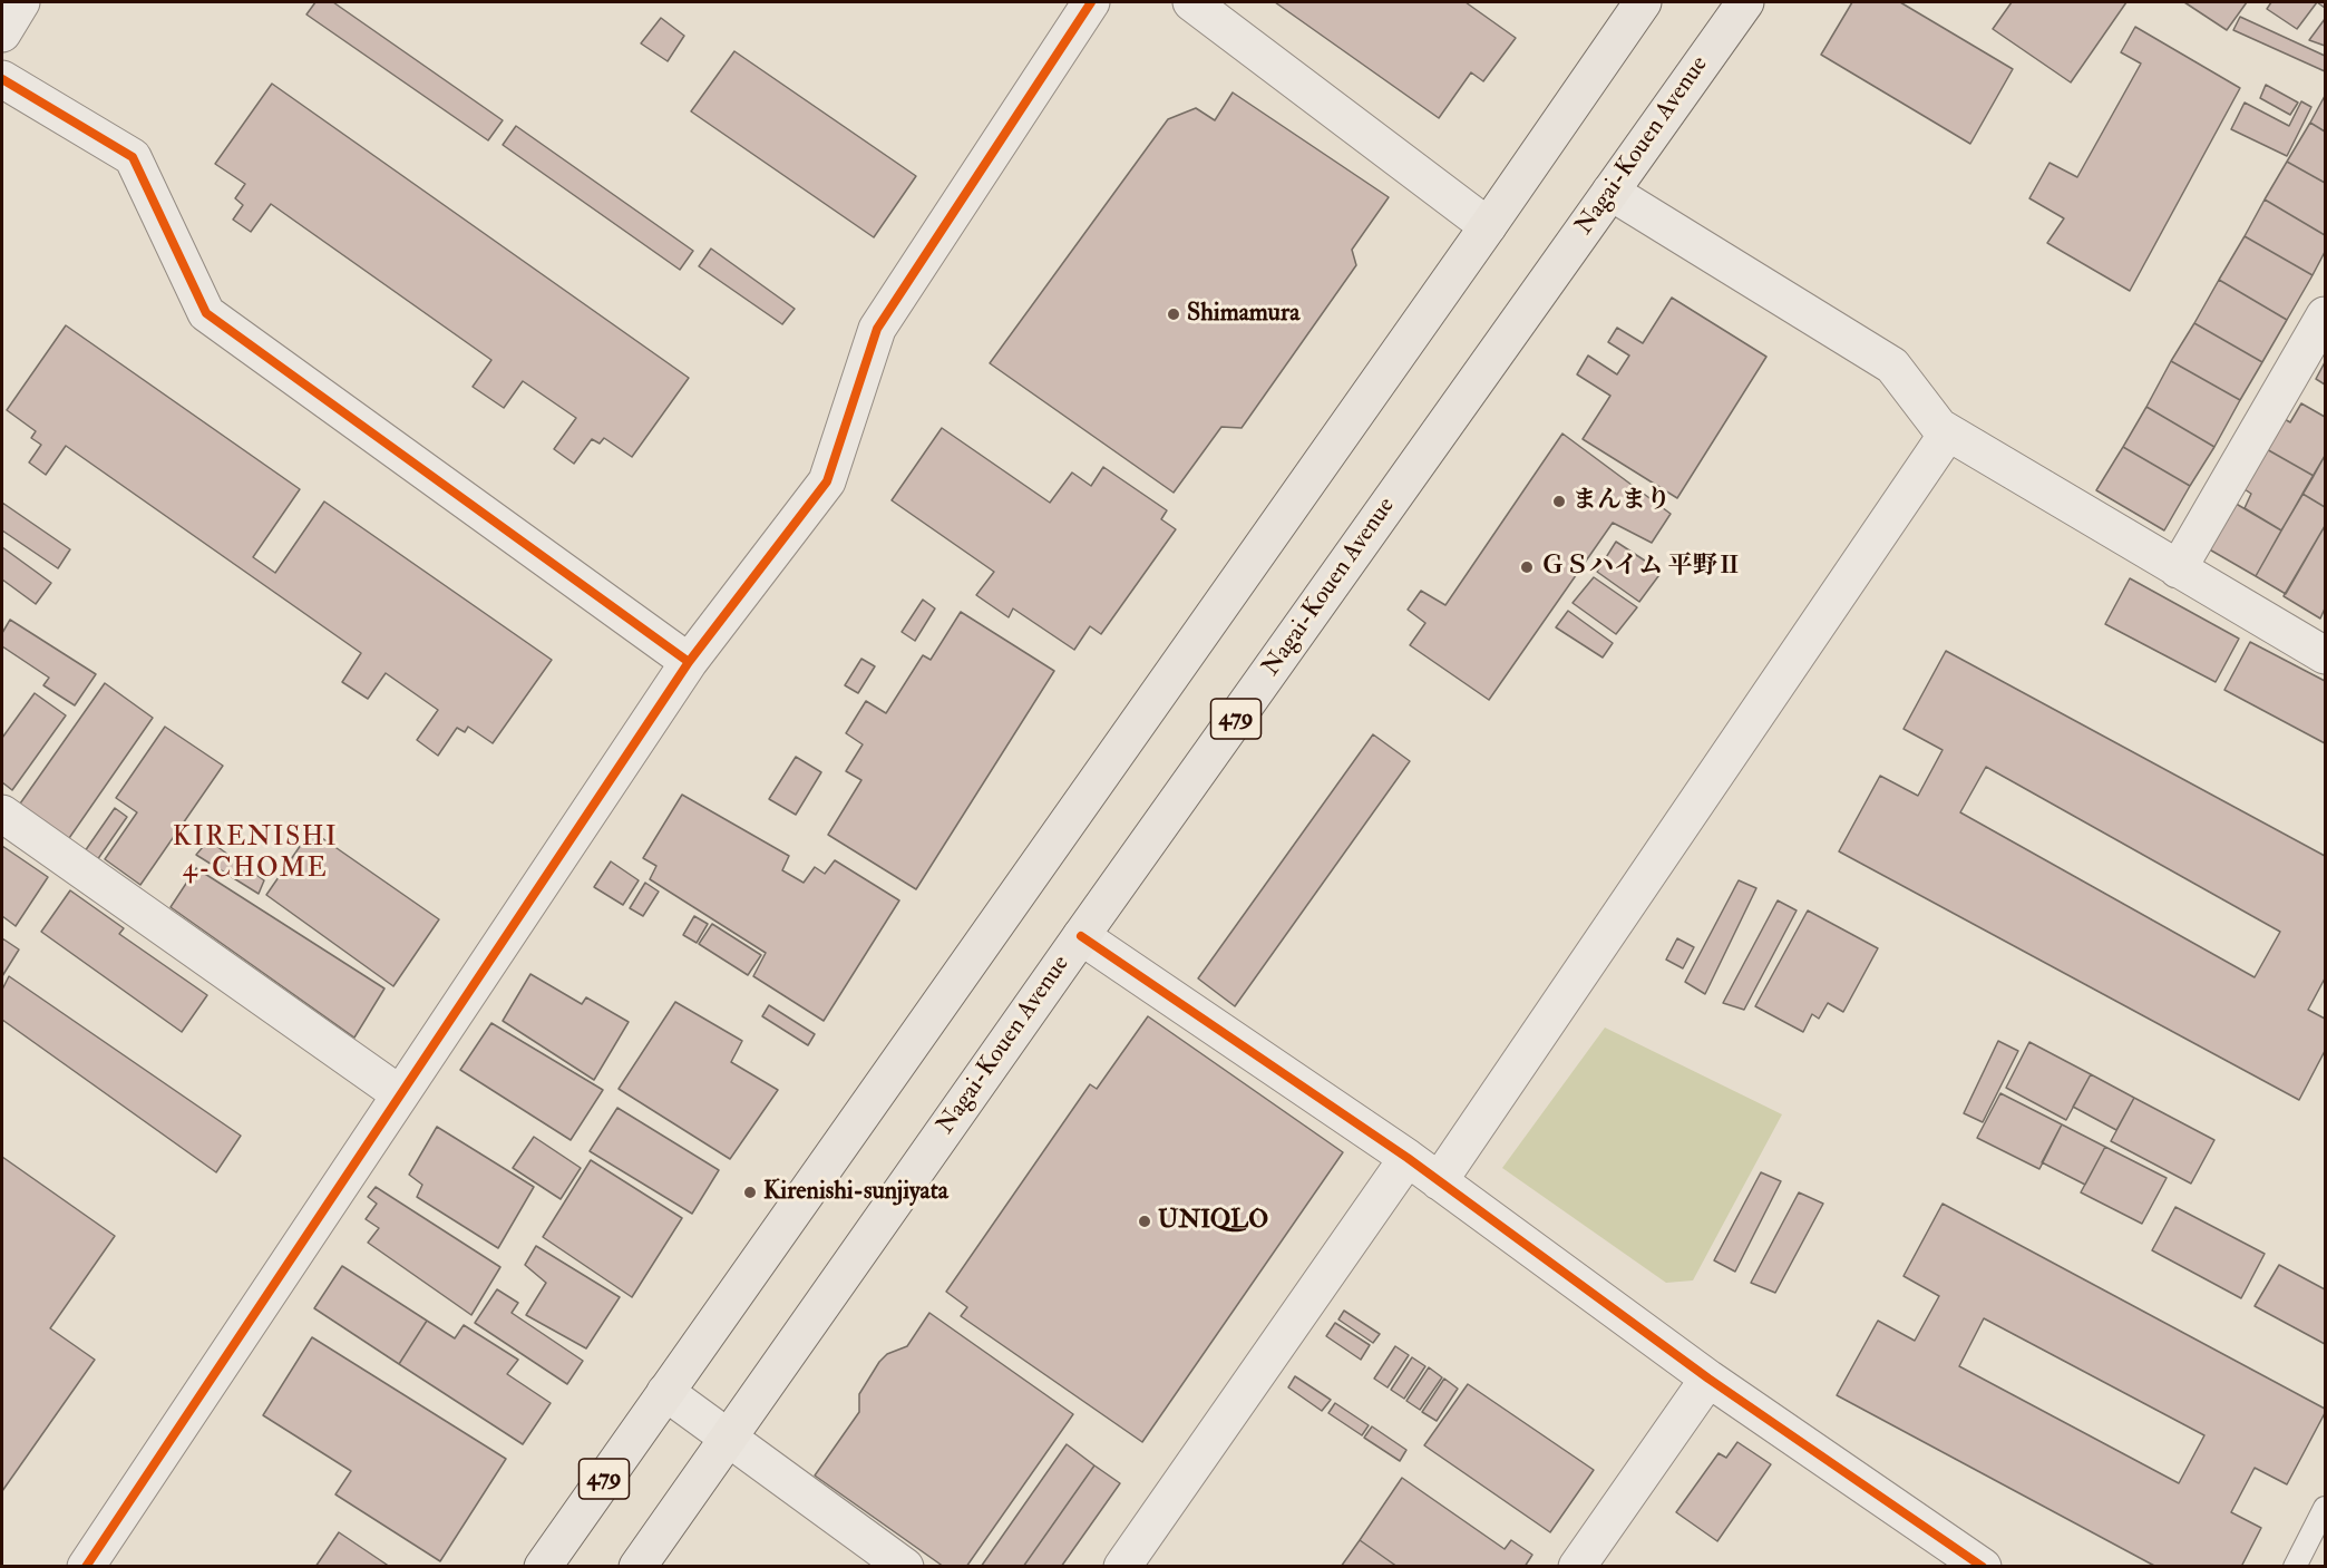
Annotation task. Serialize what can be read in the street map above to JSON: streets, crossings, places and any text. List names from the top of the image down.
{
  "streets": {
    "highway": ["Nagai-Kouen Avenue", "479"]
  },
  "districts": ["KIRENISHI 4-CHOME"],
  "places": [
    "Shimamura",
    "まんまり",
    "ＧＳハイム 平野Ⅱ",
    "Kirenishi-sunjiyata",
    "UNIQLO"
  ]
}
